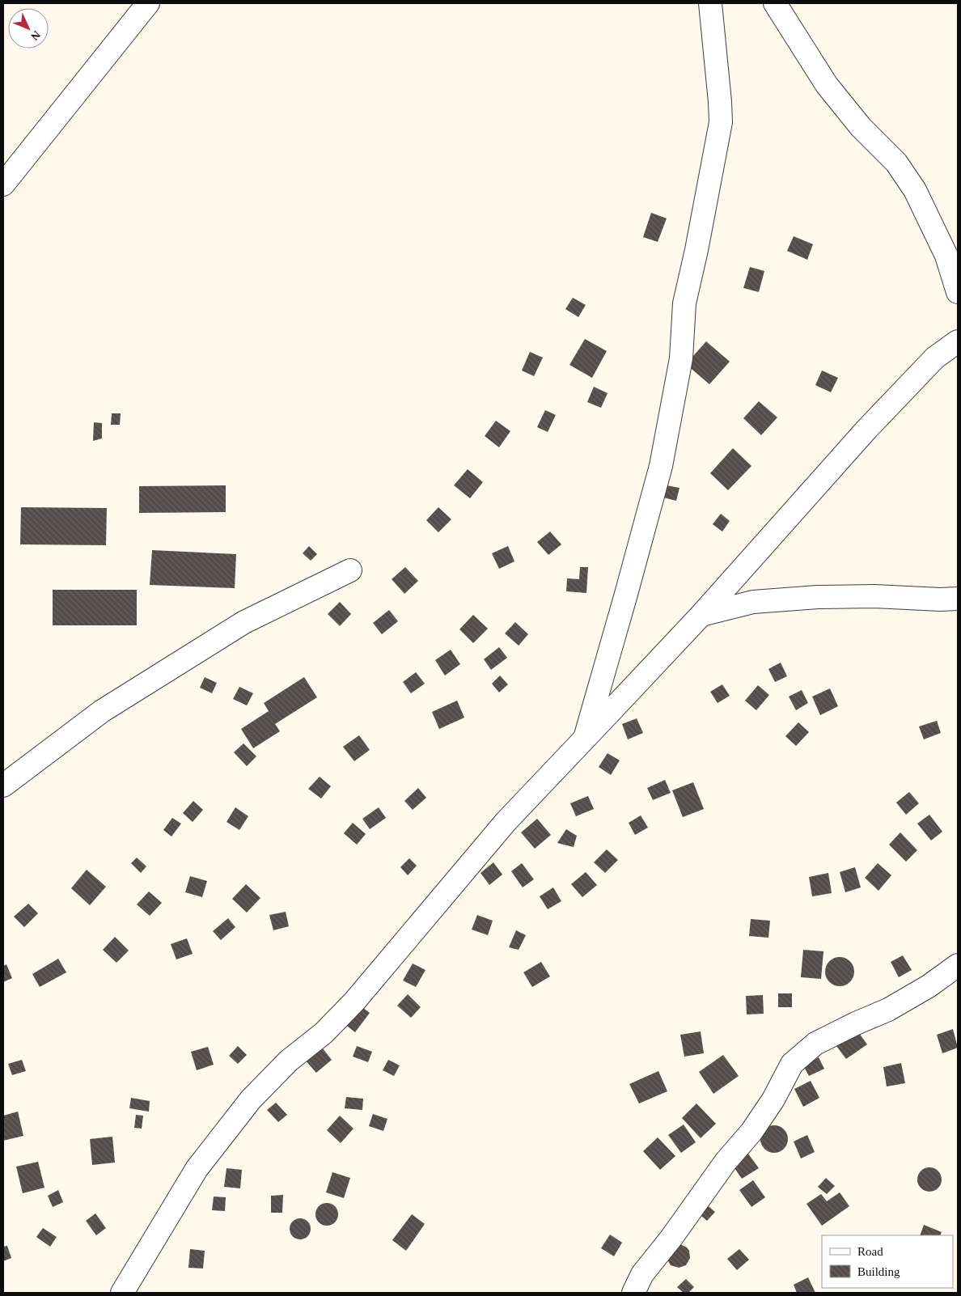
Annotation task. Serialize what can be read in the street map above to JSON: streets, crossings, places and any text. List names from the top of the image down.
{
  "legend": ["Road", "Building"],
  "north": "bottom right"
}
